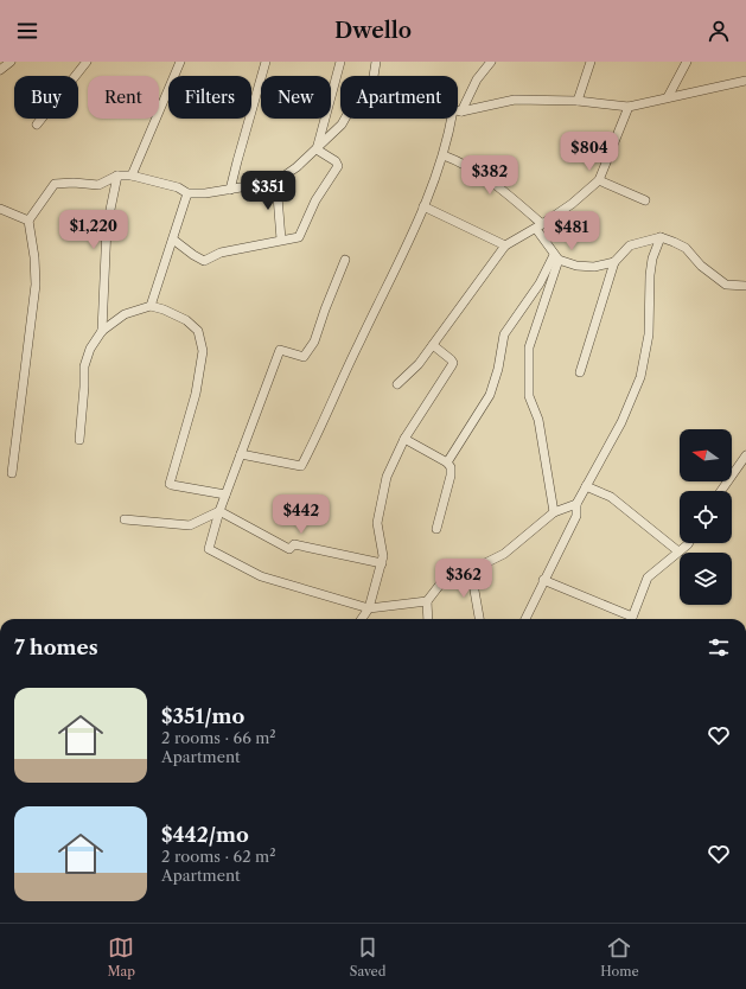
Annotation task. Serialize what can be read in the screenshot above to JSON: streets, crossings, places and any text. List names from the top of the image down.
{
  "north": "left",
  "page": {
    "header": "Dwello",
    "chip": [
      "Buy",
      "Rent",
      "Filters",
      "New",
      "Apartment"
    ],
    "price": [
      "$804",
      "$382",
      "$351",
      "$1,220",
      "$481",
      "$442",
      "$362"
    ],
    "heading": "7 homes",
    "list": [
      {
        "name": "$351/mo",
        "note": "2 rooms · 66 m² · Apartment"
      },
      {
        "name": "$442/mo",
        "note": "2 rooms · 62 m² · Apartment"
      }
    ],
    "tabs": ["Map", "Saved", "Home"]
  }
}
